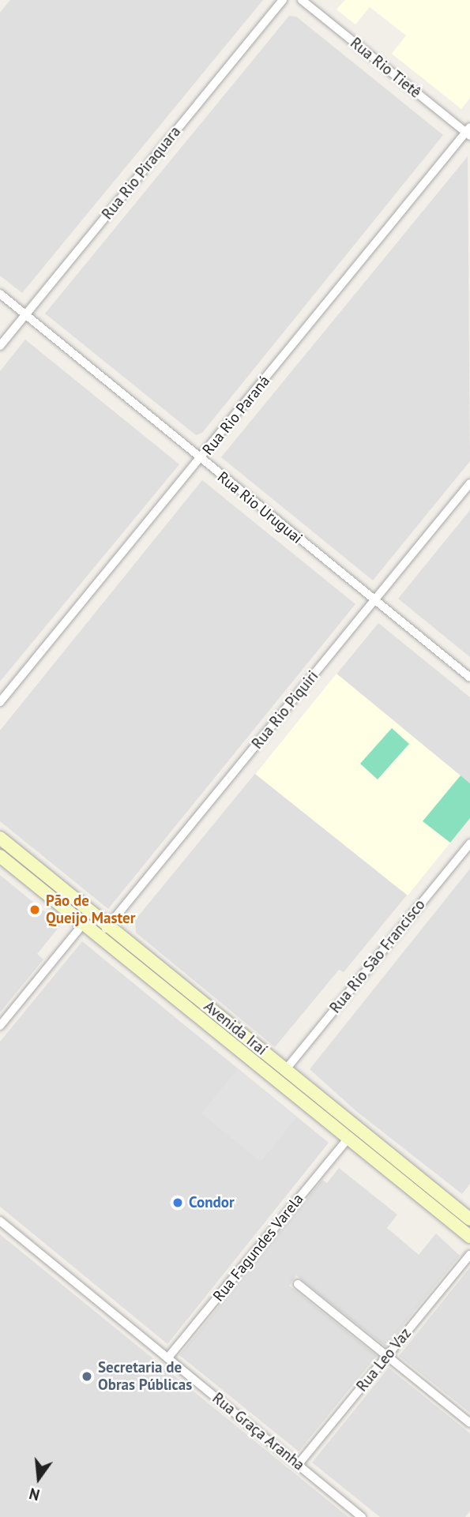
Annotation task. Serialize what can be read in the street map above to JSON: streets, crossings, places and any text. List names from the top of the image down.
{
  "streets": {
    "main road": ["Avenida Iraí"],
    "street": [
      "Rua Rio Tietê",
      "Rua Rio Piraquara",
      "Rua Rio Paraná",
      "Rua Rio Uruguai",
      "Rua Rio Piquiri",
      "Rua Rio São Francisco",
      "Rua Fagundes Varela",
      "Rua Leo Vaz",
      "Rua Graça Aranha"
    ]
  },
  "crossings": [
    ["Rua Rio Tietê", "Rua Rio Paraná"],
    ["Rua Rio Piraquara", "Rua Rio Uruguai"],
    ["Rua Rio Paraná", "Rua Rio Uruguai"],
    ["Rua Rio Uruguai", "Rua Rio Piquiri"],
    ["Rua Rio Piquiri", "Avenida Iraí"],
    ["Rua Rio São Francisco", "Avenida Iraí"],
    ["Avenida Iraí", "Rua Fagundes Varela"],
    ["Rua Fagundes Varela", "Rua Graça Aranha"],
    ["Rua Leo Vaz", "Rua Graça Aranha"]
  ],
  "places": ["Pão de Queijo Master", "Condor", "Secretaria de Obras Públicas"],
  "north": "bottom"
}
